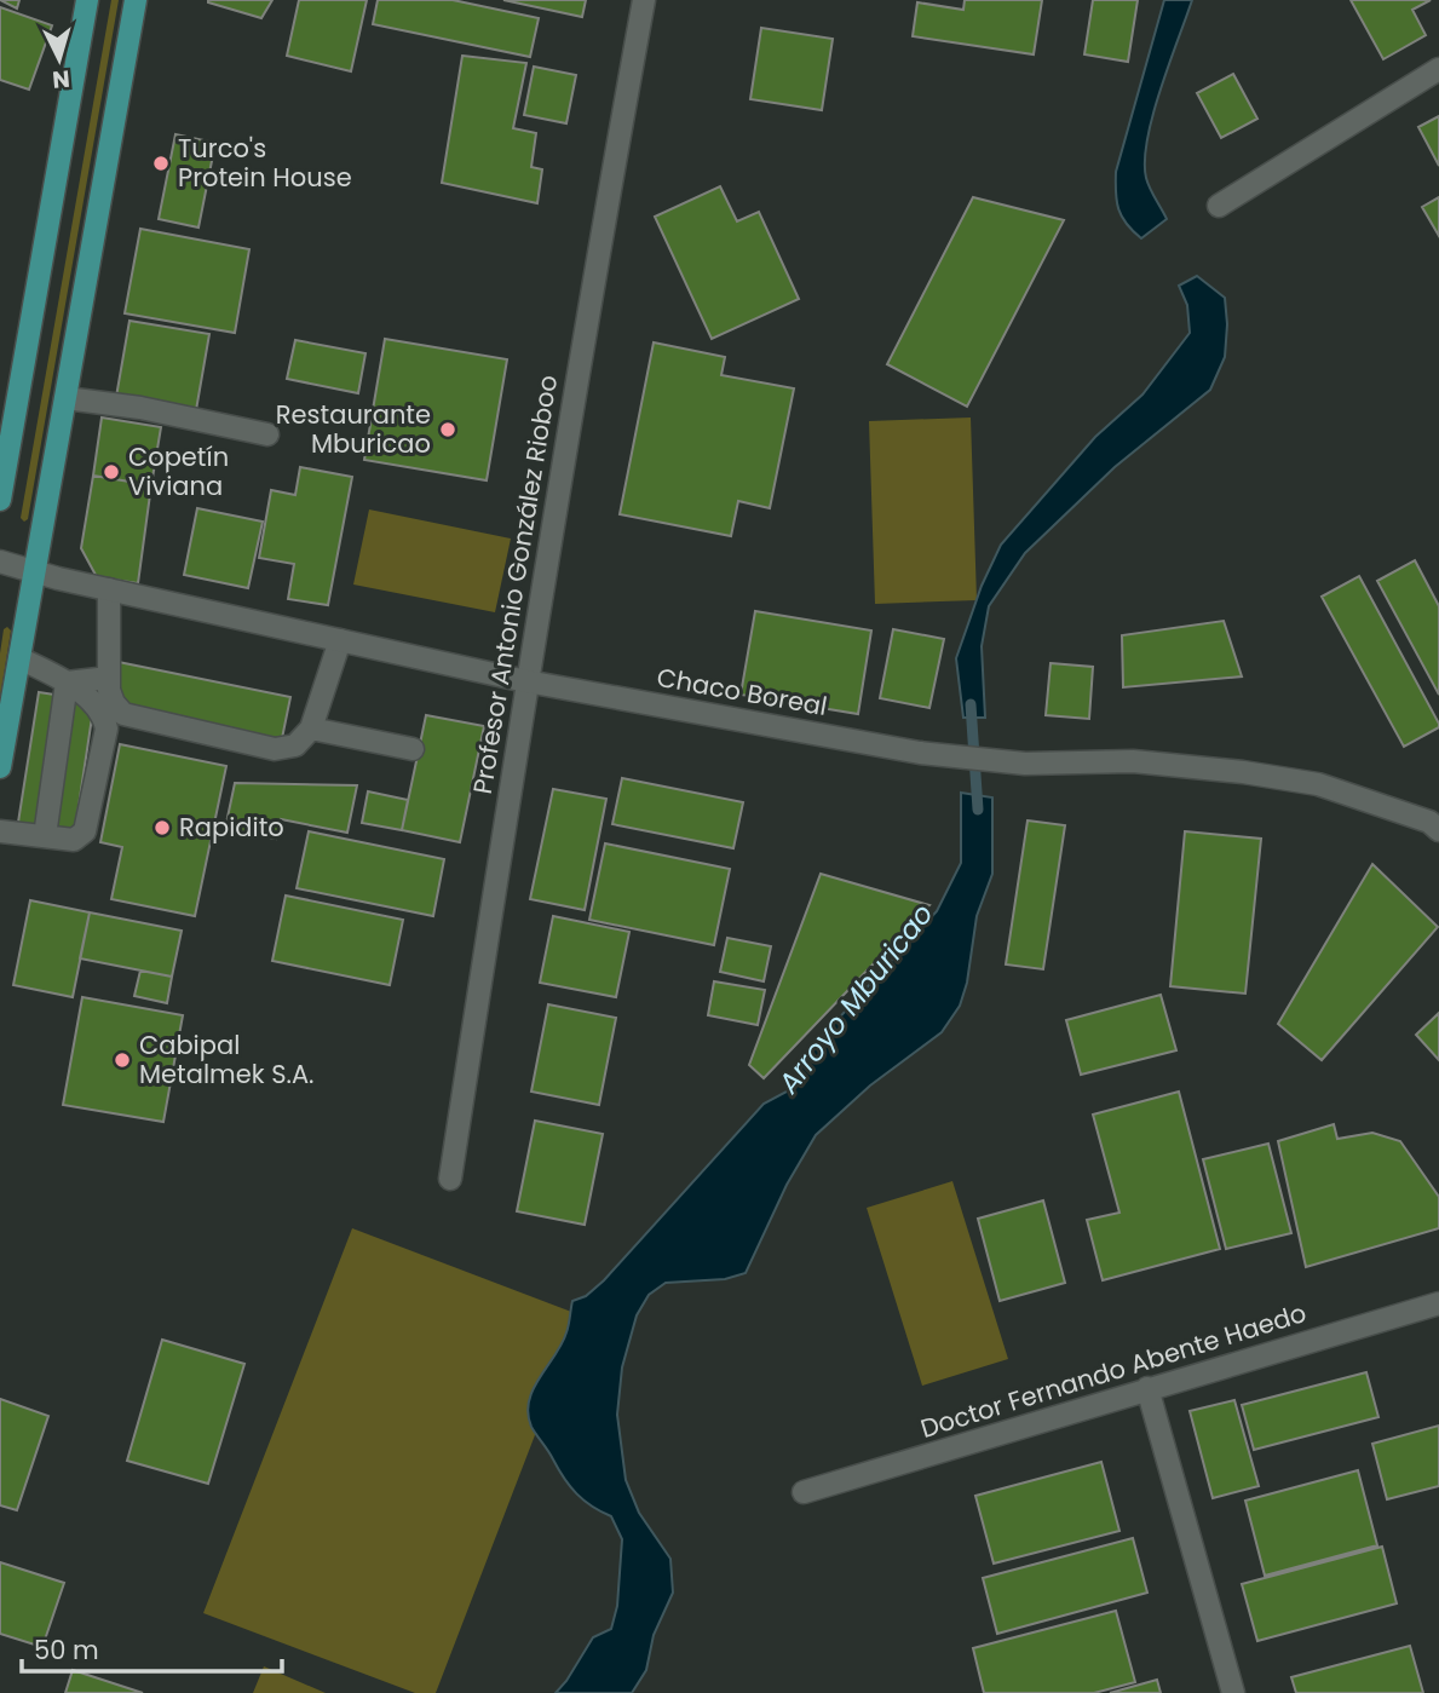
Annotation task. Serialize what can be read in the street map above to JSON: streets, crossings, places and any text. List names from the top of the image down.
{
  "streets": {
    "street": ["Profesor Antonio González Rioboo", "Chaco Boreal", "Doctor Fernando Abente Haedo"]
  },
  "crossings": [
    ["Profesor Antonio González Rioboo", "Chaco Boreal"]
  ],
  "water": ["Arroyo Mburicao"],
  "places": [
    "Turco's Protein House",
    "Restaurante Mburicao",
    "Copetín Viviana",
    "Rapidito",
    "Cabipal Metalmek S.A."
  ],
  "scale_bar": "50 m",
  "north": "bottom"
}
